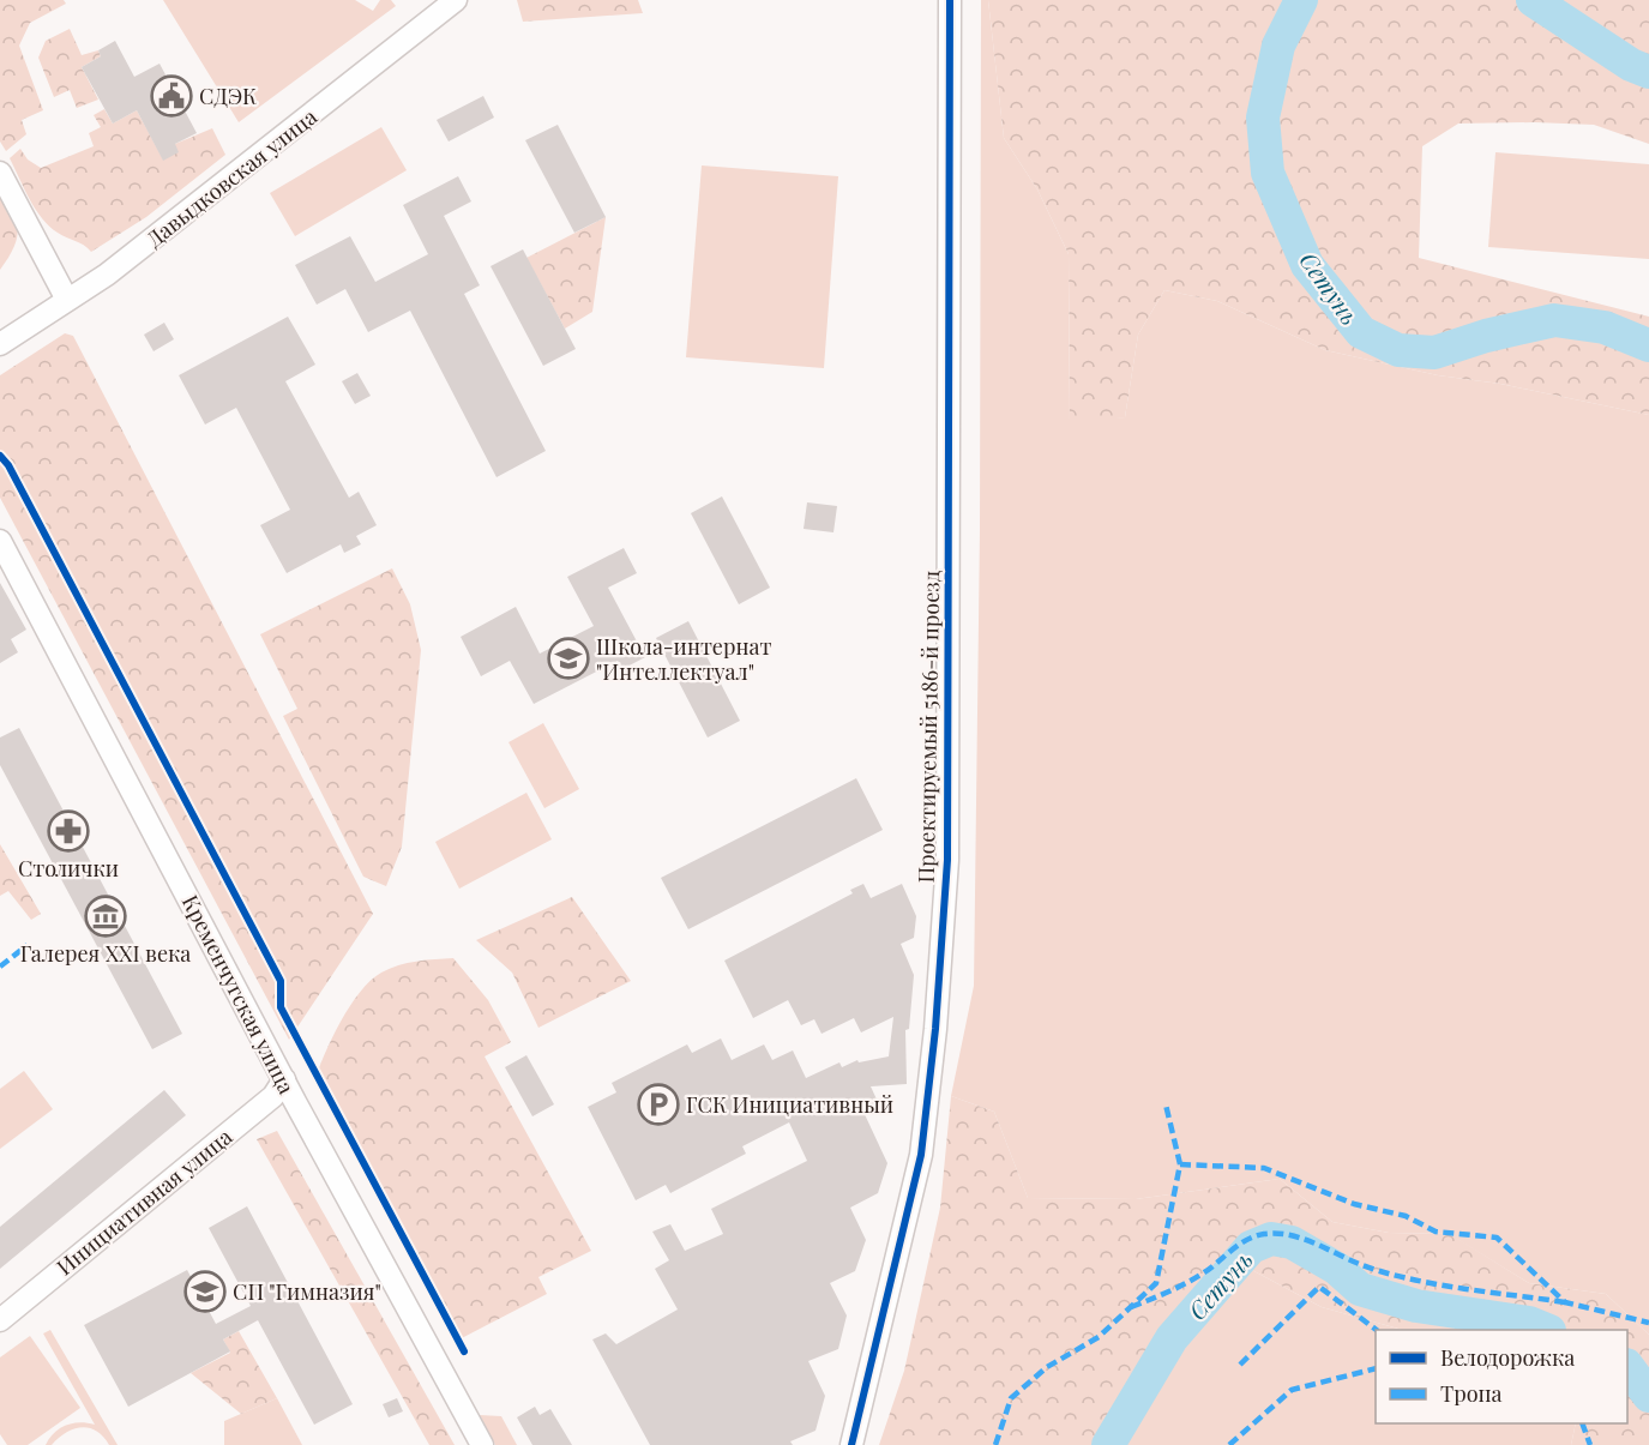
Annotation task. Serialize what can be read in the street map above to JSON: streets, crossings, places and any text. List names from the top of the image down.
{
  "streets": {
    "street": [
      "Давыдковская улица",
      "Проектируемый 5186-й проезд",
      "Кременчугская улица",
      "Инициативная улица"
    ]
  },
  "crossings": [
    ["Кременчугская улица", "Инициативная улица"]
  ],
  "water": ["Сетунь"],
  "places": {
    "public building": ["СДЭК"],
    "school or university": ["Школа-интернат \"Интеллектуал\"", "СП \"Гимназия\""],
    "pharmacy": ["Столички"],
    "museum": ["Галерея XXI века"],
    "parking": ["ГСК Инициативный"]
  },
  "legend": ["Велодорожка", "Тропа"]
}
